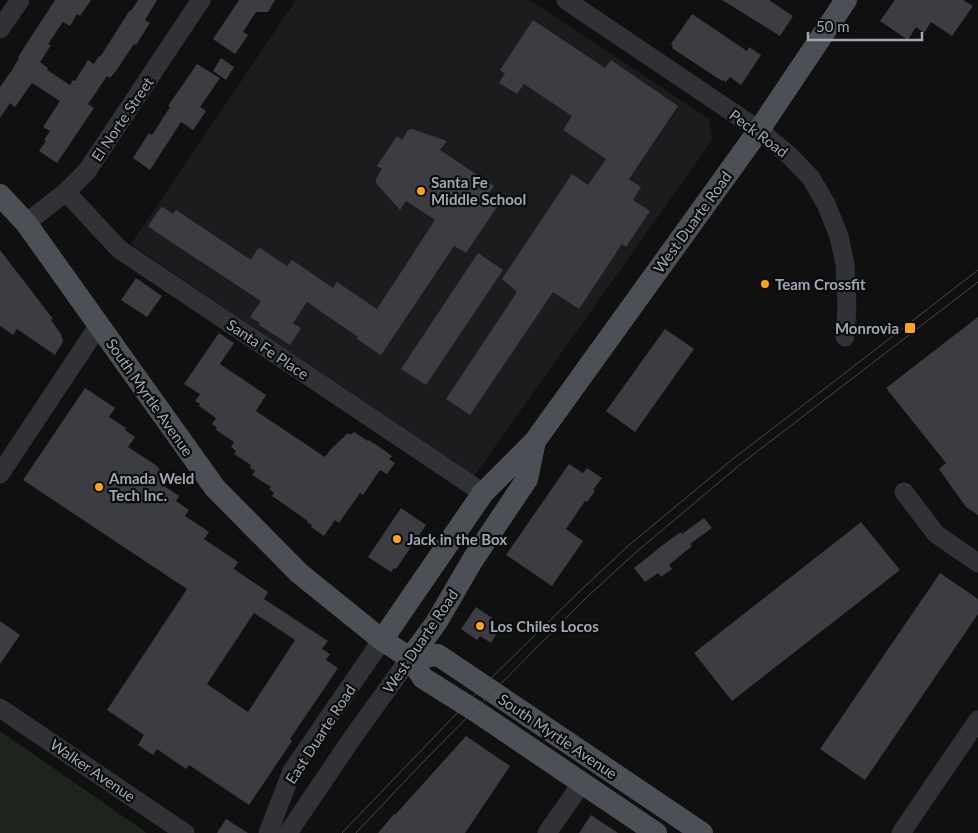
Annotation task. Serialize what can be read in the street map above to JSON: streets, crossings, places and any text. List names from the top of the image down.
{
  "streets": {
    "main road": ["West Duarte Road", "South Myrtle Avenue"],
    "street": [
      "El Norte Street",
      "Peck Road",
      "Santa Fe Place",
      "East Duarte Road",
      "Walker Avenue"
    ]
  },
  "crossings": [
    ["El Norte Street", "Santa Fe Place"],
    ["El Norte Street", "South Myrtle Avenue"],
    ["Peck Road", "West Duarte Road"],
    ["West Duarte Road", "Santa Fe Place"],
    ["West Duarte Road", "South Myrtle Avenue"],
    ["West Duarte Road", "East Duarte Road"],
    ["South Myrtle Avenue", "East Duarte Road"]
  ],
  "places": {
    "other": [
      "Santa Fe Middle School",
      "Team Crossfit",
      "Amada Weld Tech Inc.",
      "Jack in the Box",
      "Los Chiles Locos"
    ],
    "transit": ["Monrovia"]
  },
  "scale_bar": "50 m"
}
